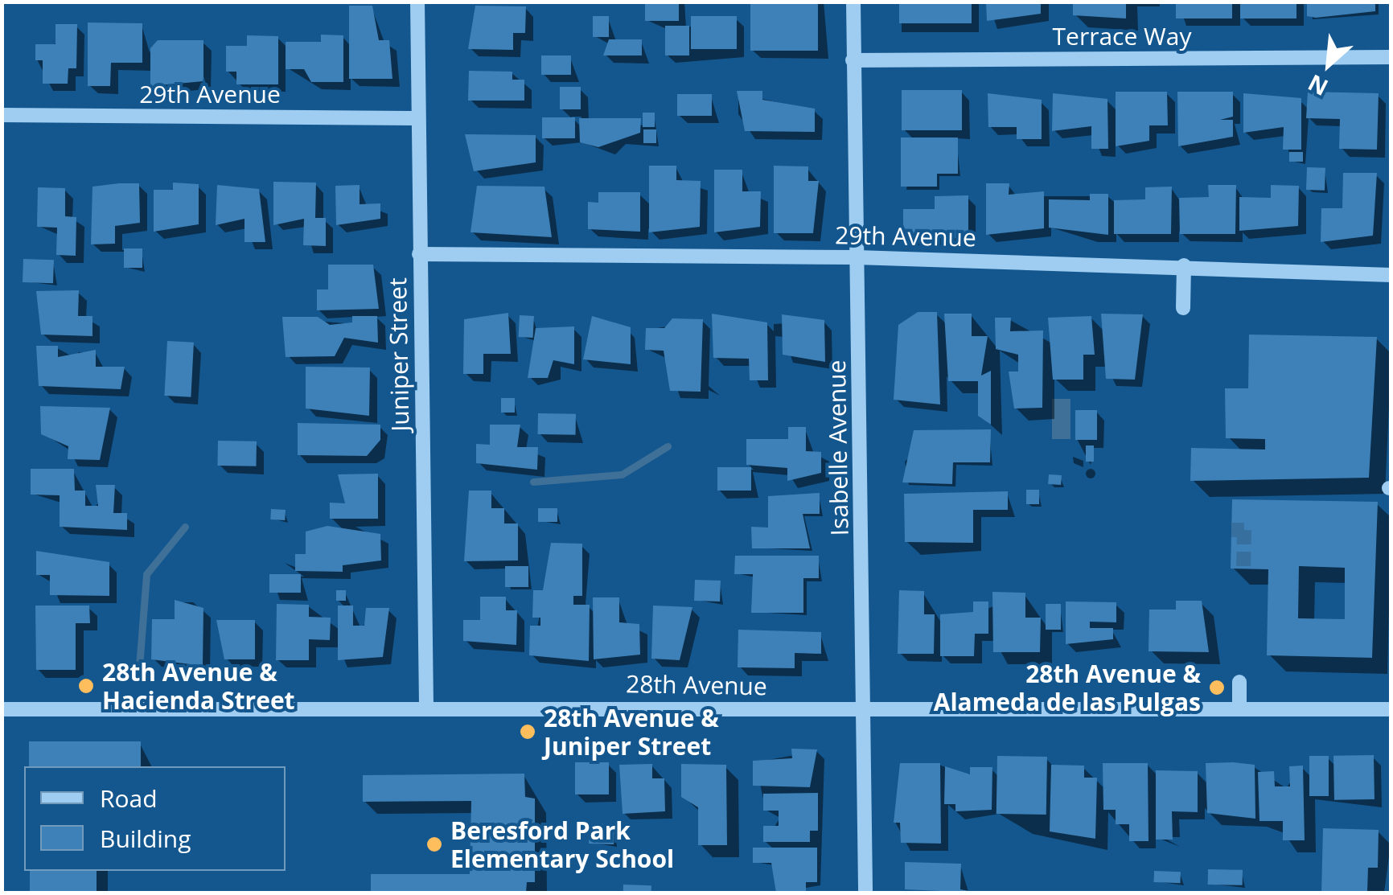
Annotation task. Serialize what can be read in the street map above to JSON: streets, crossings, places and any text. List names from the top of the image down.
{
  "streets": {
    "street": [
      "Terrace Way",
      "29th Avenue",
      "Juniper Street",
      "Isabelle Avenue",
      "28th Avenue"
    ]
  },
  "crossings": [
    ["Terrace Way", "Isabelle Avenue"],
    ["29th Avenue", "Juniper Street"],
    ["29th Avenue", "Isabelle Avenue"],
    ["Juniper Street", "28th Avenue"],
    ["Isabelle Avenue", "28th Avenue"]
  ],
  "places": [
    "28th Avenue & Hacienda Street",
    "28th Avenue & Alameda de las Pulgas",
    "28th Avenue & Juniper Street",
    "Beresford Park Elementary School"
  ],
  "legend": ["Road", "Building"],
  "north": "bottom left"
}
